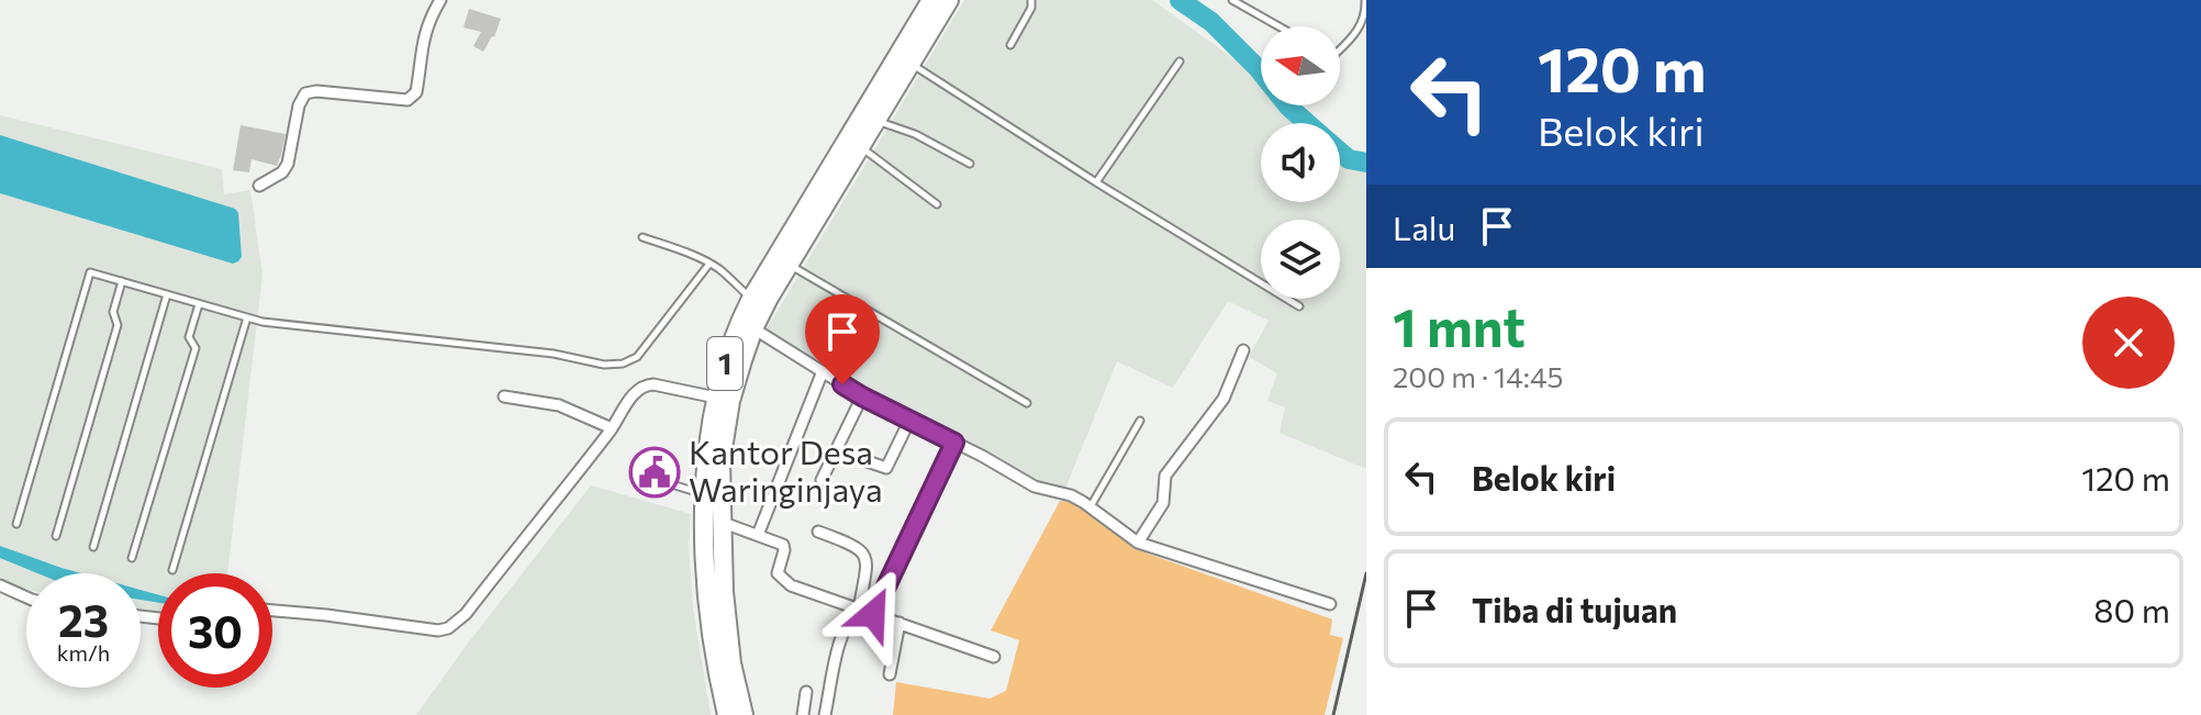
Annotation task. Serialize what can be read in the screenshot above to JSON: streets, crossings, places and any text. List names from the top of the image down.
{
  "streets": {
    "highway": ["1"]
  },
  "places": {
    "public building": ["Kantor Desa Waringinjaya"]
  },
  "north": "left",
  "page": {
    "turn": ["120 m", "Belok kiri"],
    "then": "Lalu",
    "heading": ["1 mnt", "200 m · 14:45"],
    "list": [
      {
        "name": "Belok kiri",
        "value": "120 m"
      },
      {
        "name": "Tiba di tujuan",
        "value": "80 m"
      }
    ],
    "speed": "23 km/h",
    "limit": "30"
  }
}
